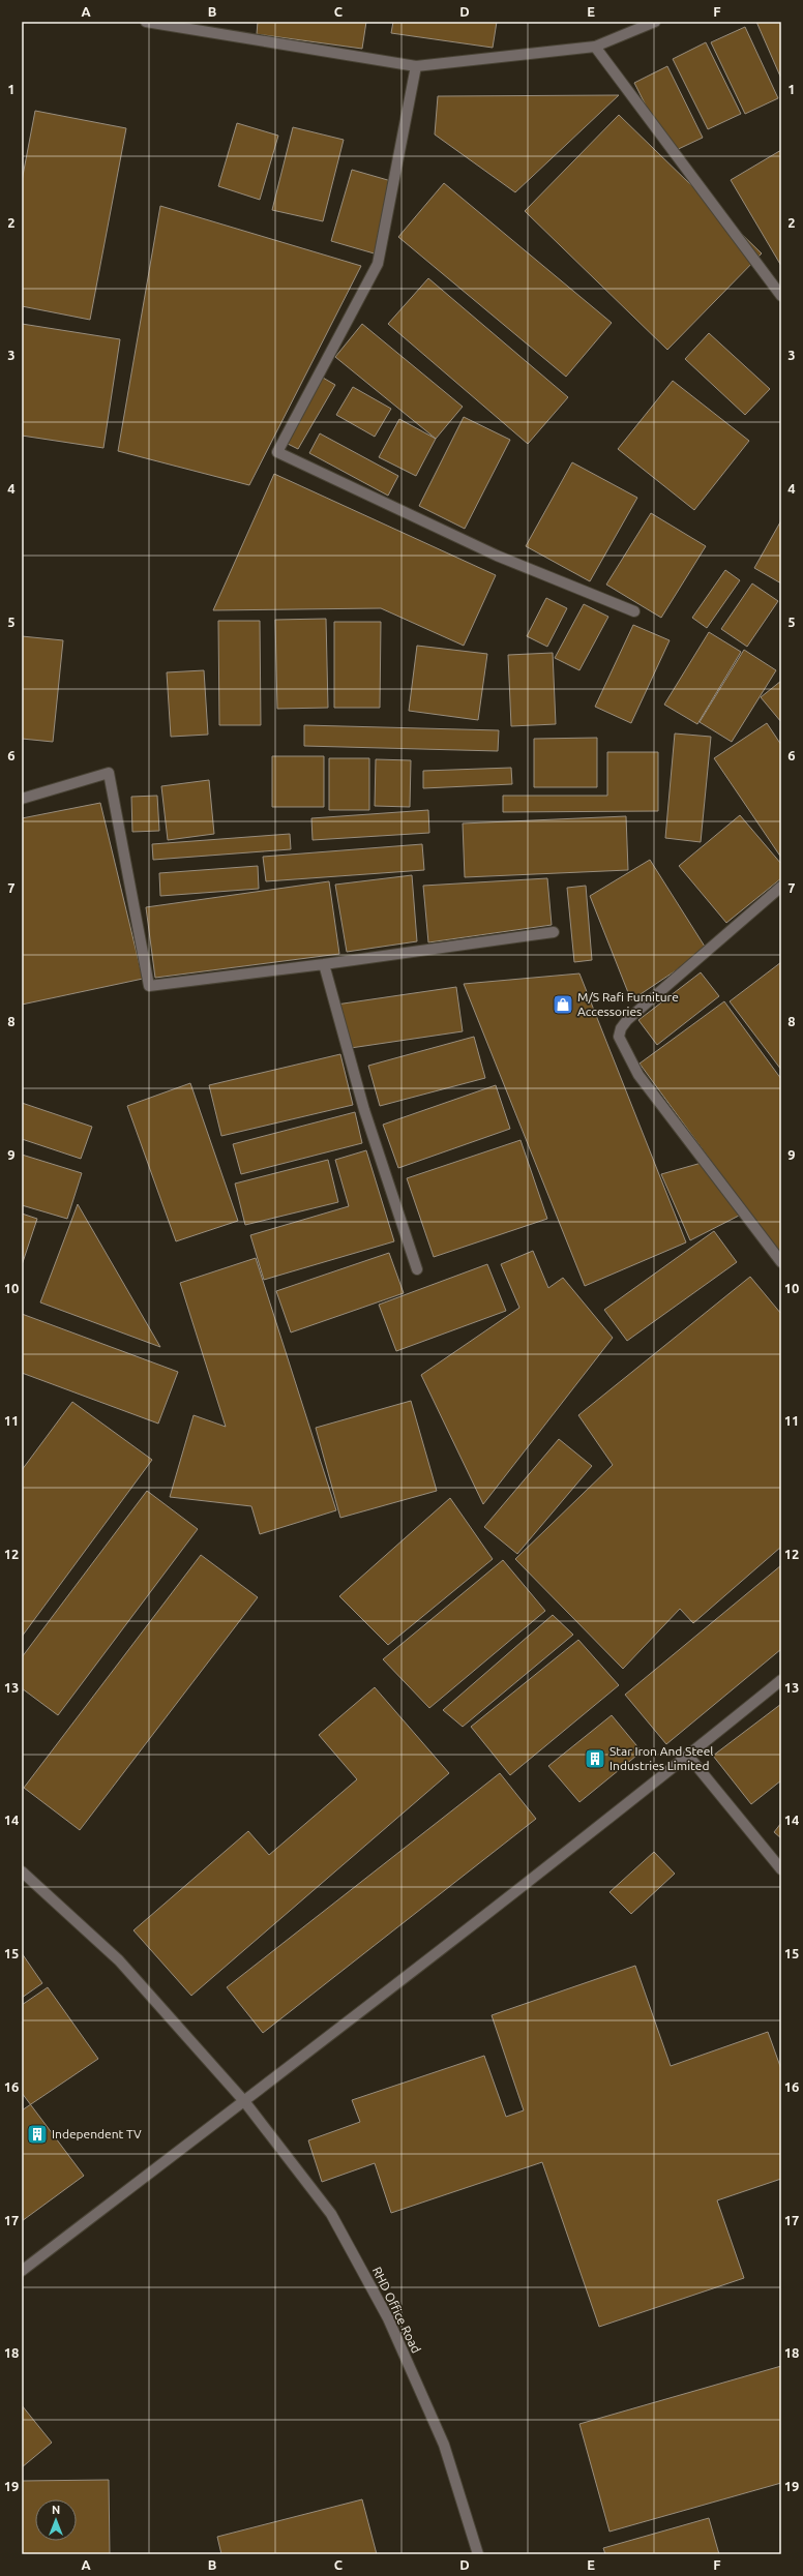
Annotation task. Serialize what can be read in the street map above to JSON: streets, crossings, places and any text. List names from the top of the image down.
{
  "streets": {
    "street": ["RHD Office Road"]
  },
  "places": {
    "shop": ["M/S Rafi Furniture Accessories"],
    "building": ["Star Iron And Steel Industries Limited", "Independent TV"]
  },
  "north": "top",
  "grid": {
    "columns": [
      "A",
      "B",
      "C",
      "D",
      "E",
      "F"
    ],
    "rows": [
      "1",
      "2",
      "3",
      "4",
      "5",
      "6",
      "7",
      "8",
      "9",
      "10",
      "11",
      "12",
      "13",
      "14",
      "15",
      "16",
      "17",
      "18",
      "19"
    ]
  }
}
